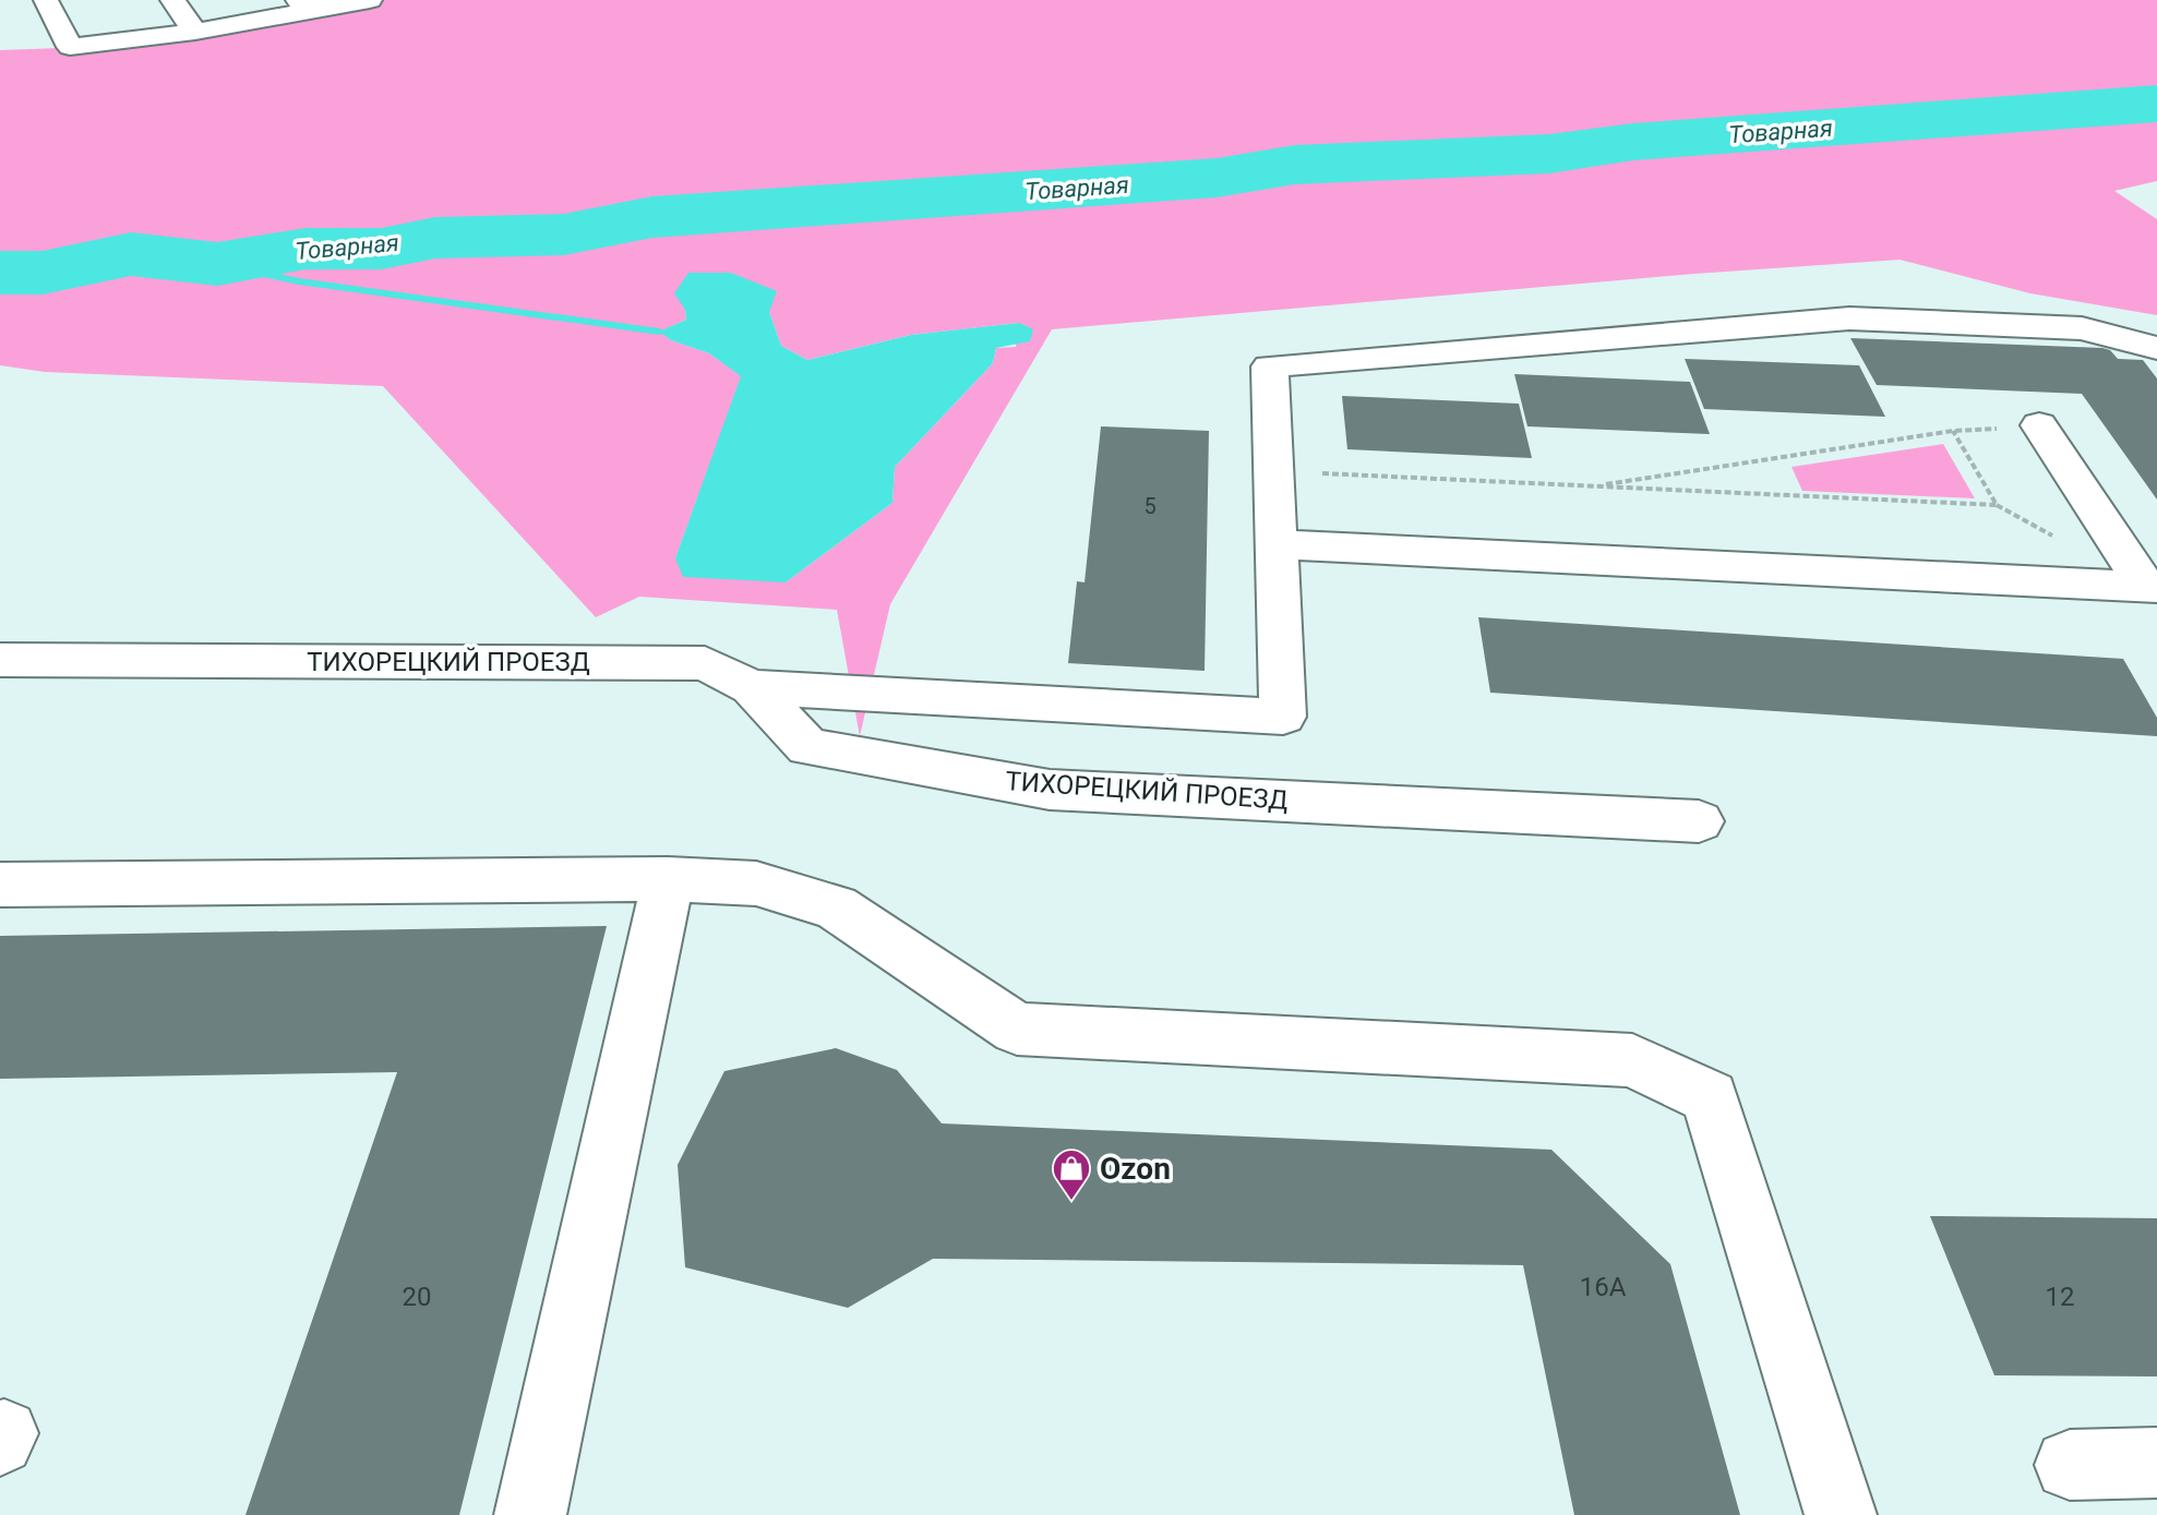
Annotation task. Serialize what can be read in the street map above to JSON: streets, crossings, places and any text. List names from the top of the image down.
{
  "streets": {
    "lane": ["ТИХОРЕЦКИЙ ПРОЕЗД"]
  },
  "water": ["Товарная"],
  "places": {
    "shop": ["Ozon"]
  },
  "house_numbers": [
    "5",
    "16А",
    "20",
    "12"
  ]
}
